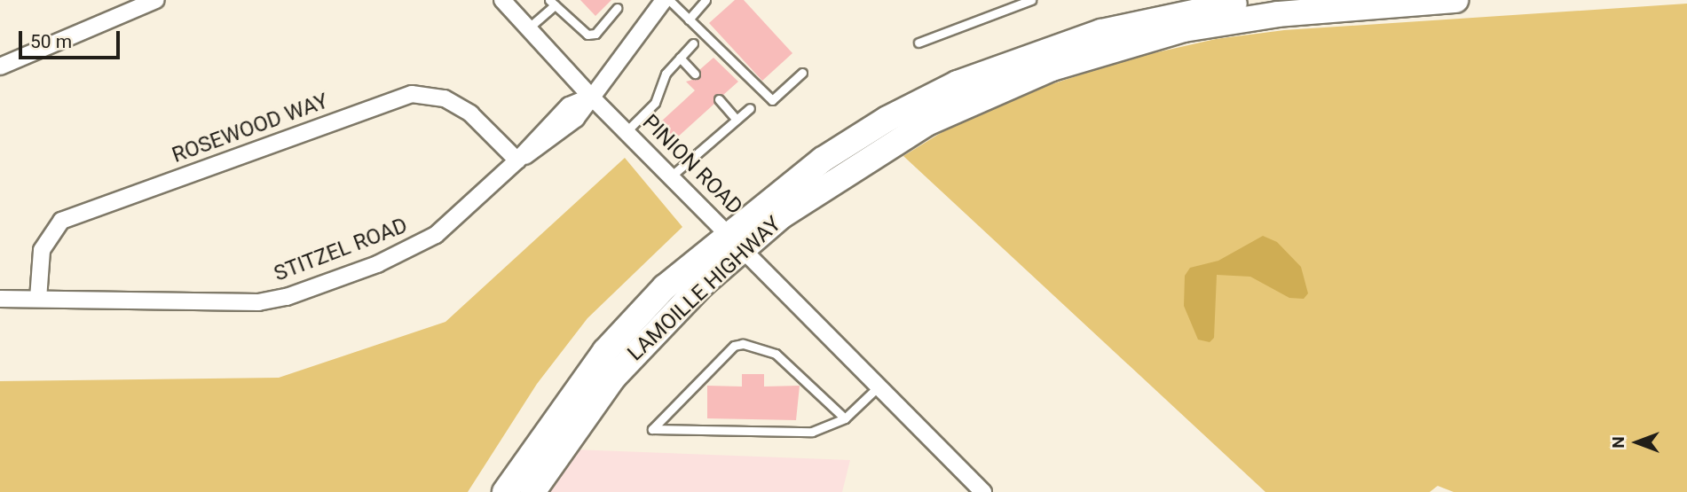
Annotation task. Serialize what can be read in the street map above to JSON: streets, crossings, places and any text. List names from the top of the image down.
{
  "streets": {
    "main road": ["LAMOILLE HIGHWAY"],
    "street": ["ROSEWOOD WAY", "PINION ROAD", "STITZEL ROAD"]
  },
  "crossings": [
    ["ROSEWOOD WAY", "STITZEL ROAD"],
    ["PINION ROAD", "STITZEL ROAD"],
    ["PINION ROAD", "LAMOILLE HIGHWAY"]
  ],
  "scale_bar": "50 m",
  "north": "left"
}
